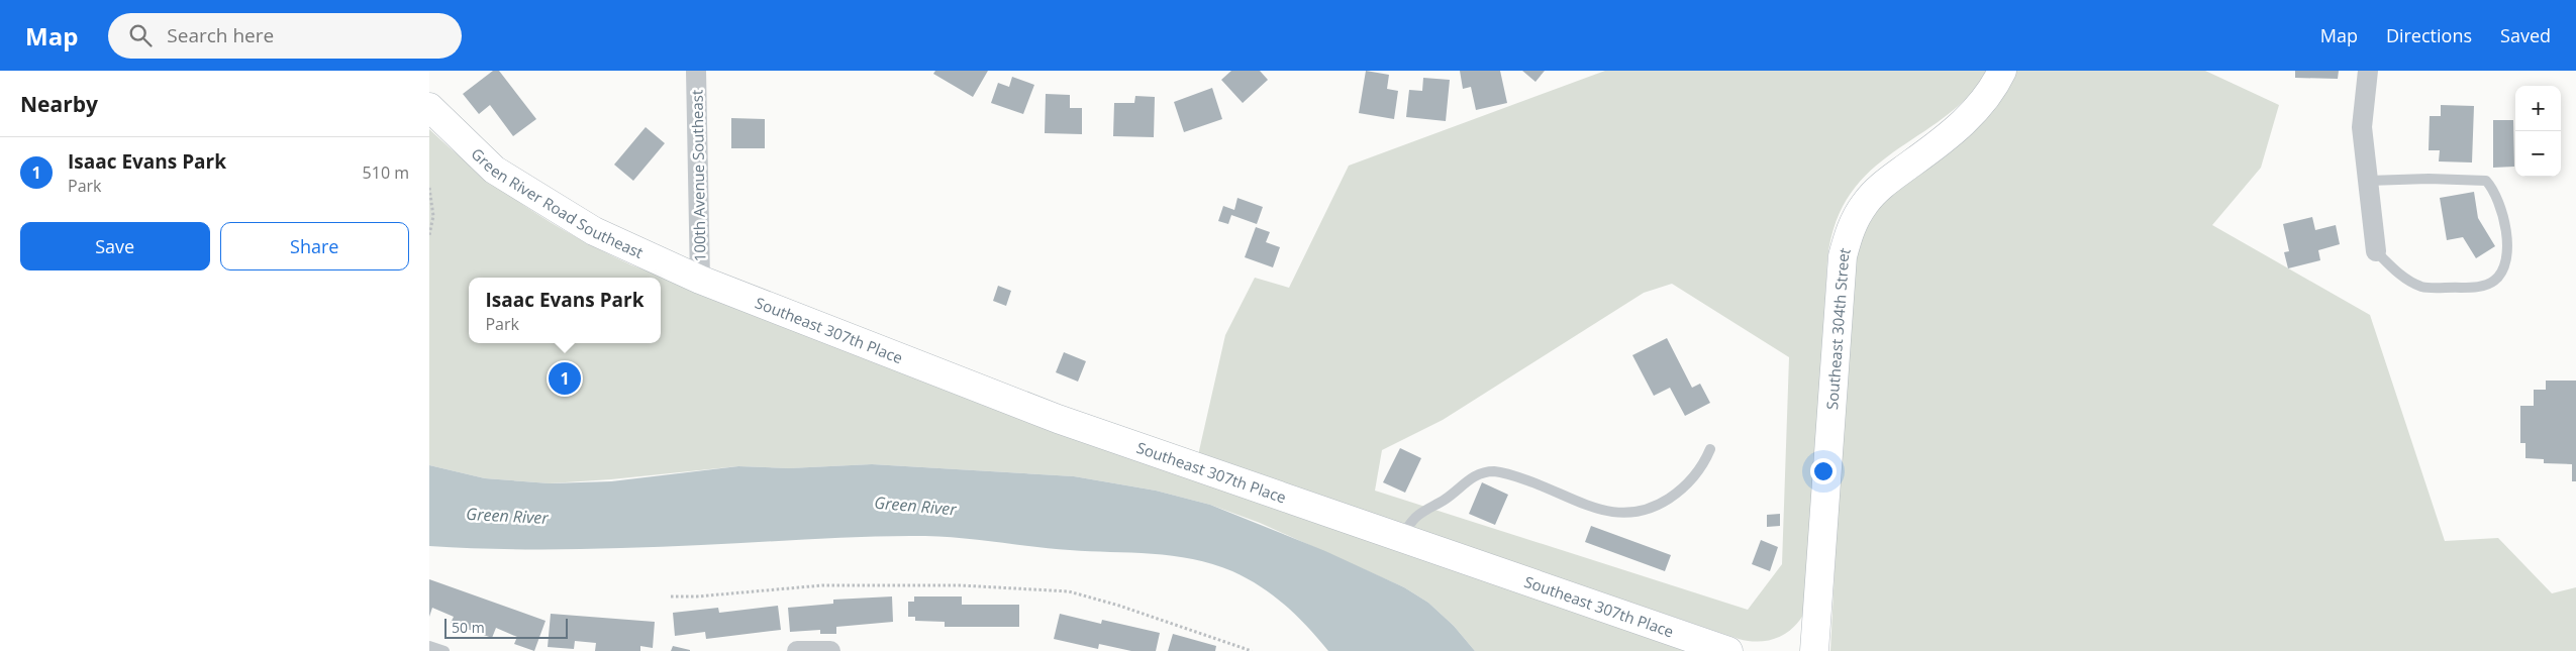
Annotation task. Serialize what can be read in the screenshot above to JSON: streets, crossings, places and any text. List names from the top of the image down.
{
  "streets": {
    "street": [
      "100th Avenue Southeast",
      "Green River Road Southeast",
      "Southeast 304th Street",
      "Southeast 307th Place"
    ]
  },
  "crossings": [
    ["100th Avenue Southeast", "Green River Road Southeast"],
    ["100th Avenue Southeast", "Southeast 307th Place"],
    ["Green River Road Southeast", "Southeast 307th Place"]
  ],
  "water": ["Green River"],
  "scale_bar": "50 m",
  "page": {
    "header": "Map",
    "search": "Search here",
    "nav": ["Map", "Directions", "Saved"],
    "heading": "Nearby",
    "map_buttons": ["+", "−"],
    "list": [
      {
        "mark": "1",
        "name": "Isaac Evans Park",
        "note": "Park",
        "value": "510 m"
      }
    ],
    "buttons": ["Save", "Share"],
    "popup": ["Isaac Evans Park", "Park"],
    "pins": "1",
    "scale": "50 m"
  }
}
